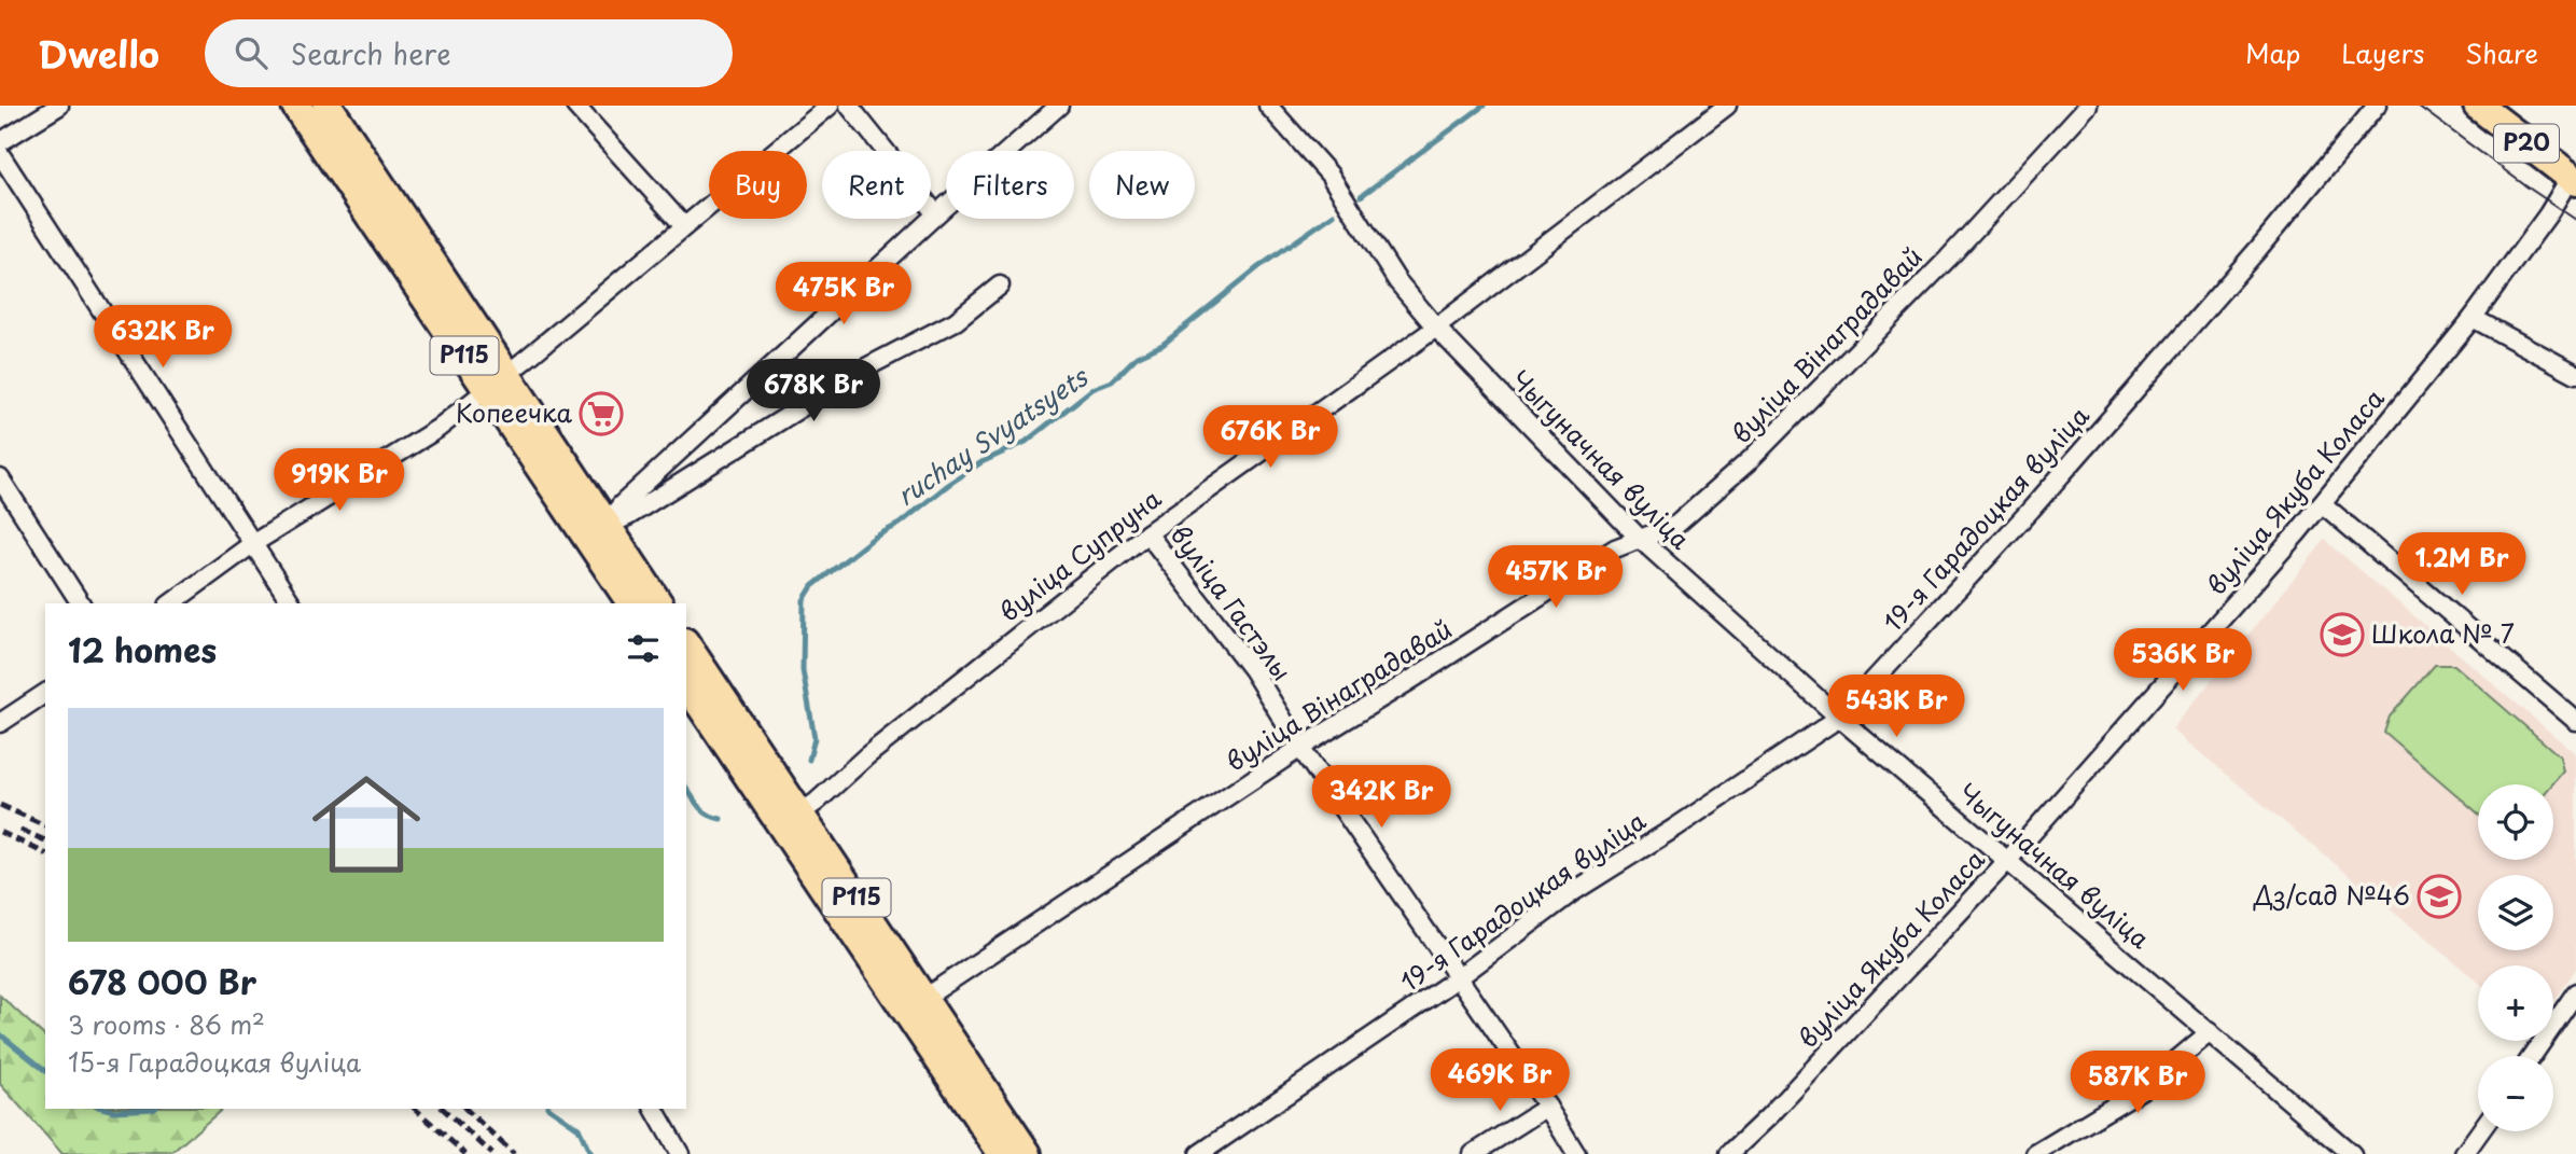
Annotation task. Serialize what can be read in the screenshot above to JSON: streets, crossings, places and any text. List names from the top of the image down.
{
  "streets": {
    "main road": ["Р20", "Р115"],
    "street": [
      "вуліца Вінаградавай",
      "Чыгуначная вуліца",
      "вуліца Якуба Коласа",
      "19-я Гарадоцкая вуліца",
      "вуліца Супруна",
      "вуліца Гастэлы"
    ]
  },
  "crossings": [
    ["Р20", "вуліца Якуба Коласа"],
    ["вуліца Вінаградавай", "Р115"],
    ["вуліца Вінаградавай", "Чыгуначная вуліца"],
    ["вуліца Вінаградавай", "вуліца Гастэлы"],
    ["Р115", "вуліца Супруна"],
    ["Чыгуначная вуліца", "вуліца Якуба Коласа"],
    ["Чыгуначная вуліца", "19-я Гарадоцкая вуліца"],
    ["Чыгуначная вуліца", "вуліца Супруна"],
    ["19-я Гарадоцкая вуліца", "вуліца Гастэлы"],
    ["вуліца Супруна", "вуліца Гастэлы"]
  ],
  "water": ["ruchay Svyatsyets"],
  "places": {
    "supermarket": ["Копеечка"],
    "school or university": ["Школа № 7", "Дз/сад №46"]
  },
  "page": {
    "header": "Dwello",
    "search": "Search here",
    "nav": ["Map", "Layers", "Share"],
    "chip": [
      "Buy",
      "Rent",
      "Filters",
      "New"
    ],
    "price": [
      "475K Br",
      "632K Br",
      "678K Br",
      "676K Br",
      "919K Br",
      "1.2M Br",
      "457K Br",
      "536K Br",
      "543K Br",
      "342K Br",
      "469K Br",
      "587K Br"
    ],
    "heading": "12 homes",
    "list": [
      {
        "name": "678 000 Br",
        "note": "3 rooms · 86 m² · 15-я Гарадоцкая вуліца"
      }
    ],
    "map_buttons": ["+", "−"]
  }
}
